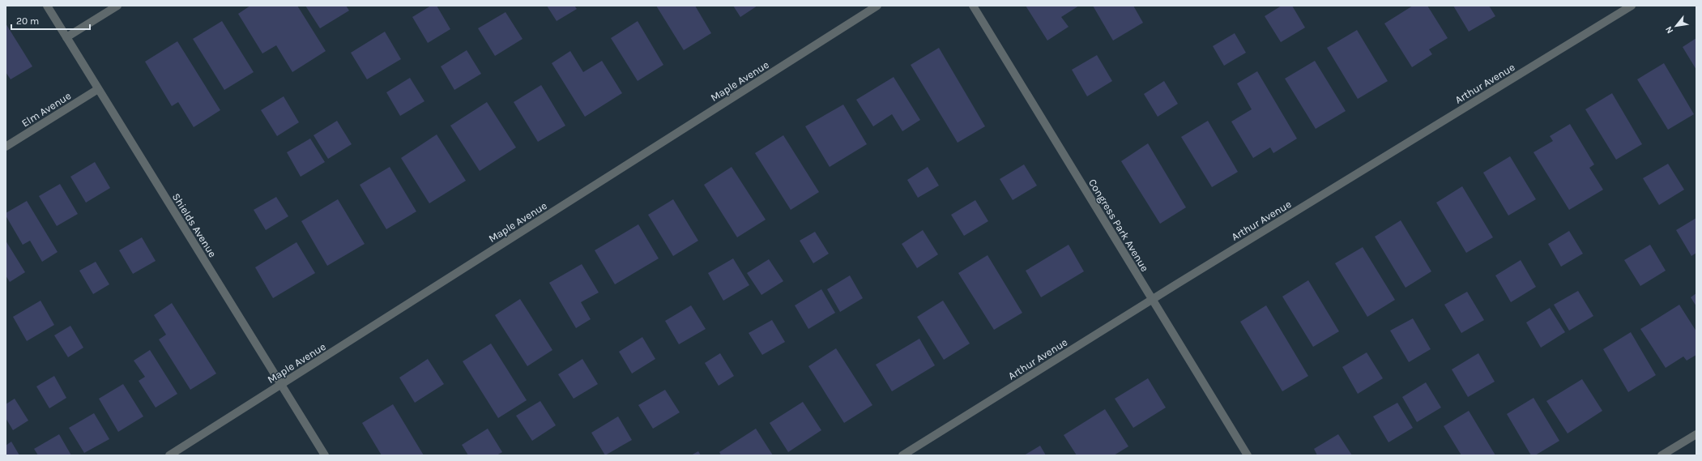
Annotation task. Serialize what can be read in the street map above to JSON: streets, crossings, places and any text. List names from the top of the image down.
{
  "streets": {
    "street": [
      "Maple Avenue",
      "Arthur Avenue",
      "Elm Avenue",
      "Shields Avenue",
      "Congress Park Avenue"
    ]
  },
  "crossings": [
    ["Maple Avenue", "Shields Avenue"],
    ["Arthur Avenue", "Congress Park Avenue"],
    ["Elm Avenue", "Shields Avenue"]
  ],
  "scale_bar": "20 m",
  "north": "bottom left"
}
